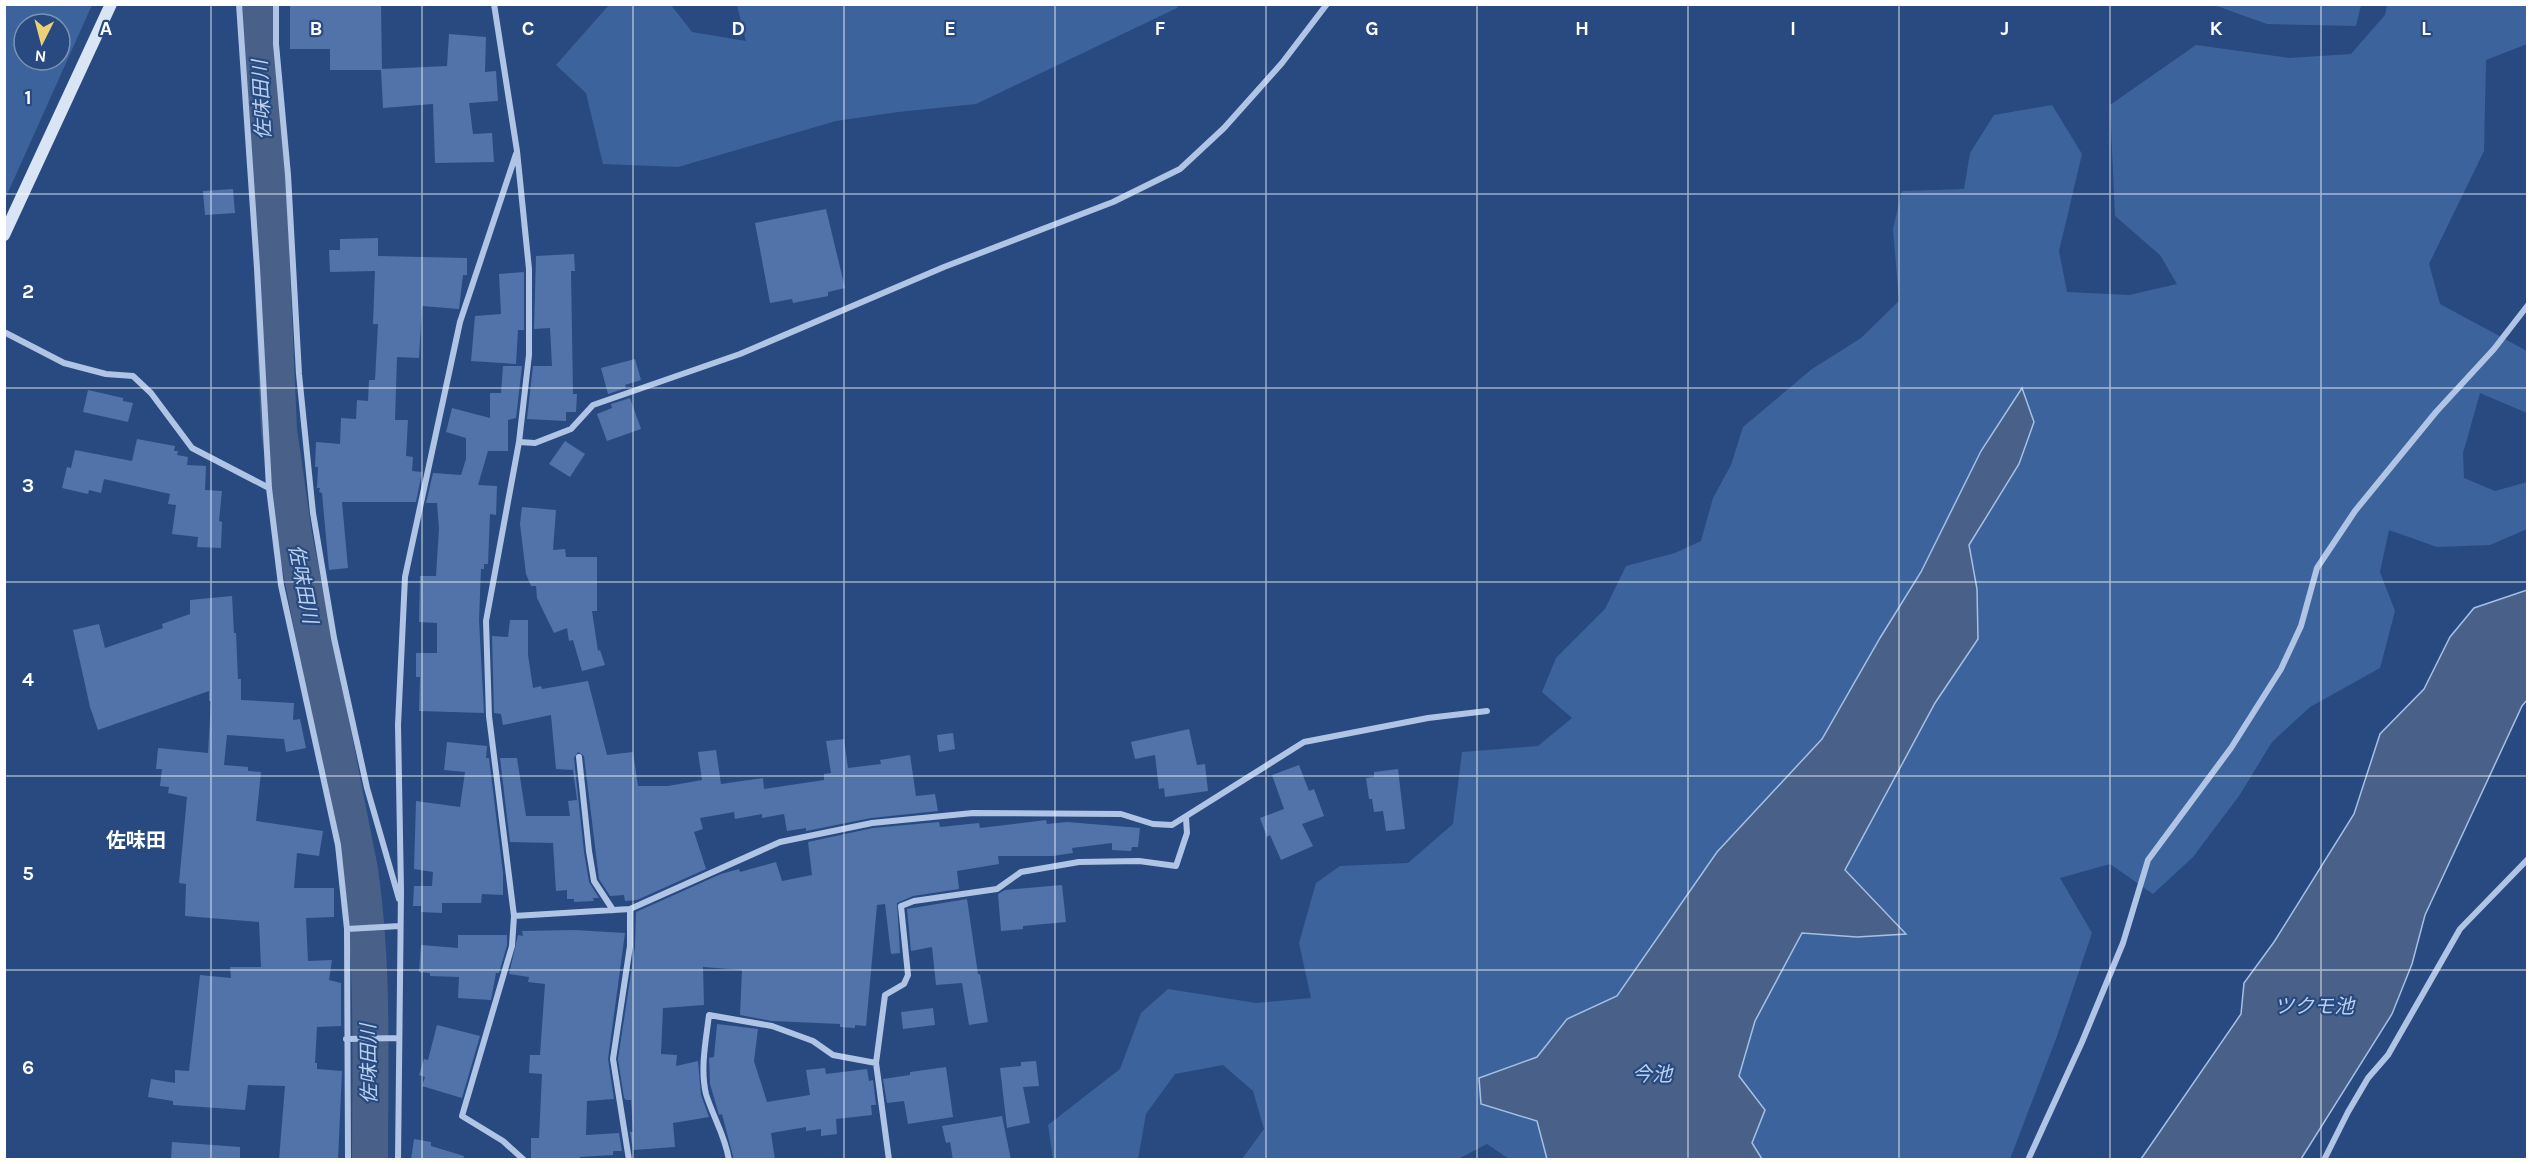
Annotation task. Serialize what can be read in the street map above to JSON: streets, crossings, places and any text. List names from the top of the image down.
{
  "districts": ["佐味田"],
  "water": ["佐味田川", "ツクモ池", "今池"],
  "north": "bottom",
  "grid": {
    "columns": [
      "A",
      "B",
      "C",
      "D",
      "E",
      "F",
      "G",
      "H",
      "I",
      "J",
      "K",
      "L"
    ],
    "rows": [
      "1",
      "2",
      "3",
      "4",
      "5",
      "6"
    ]
  }
}
